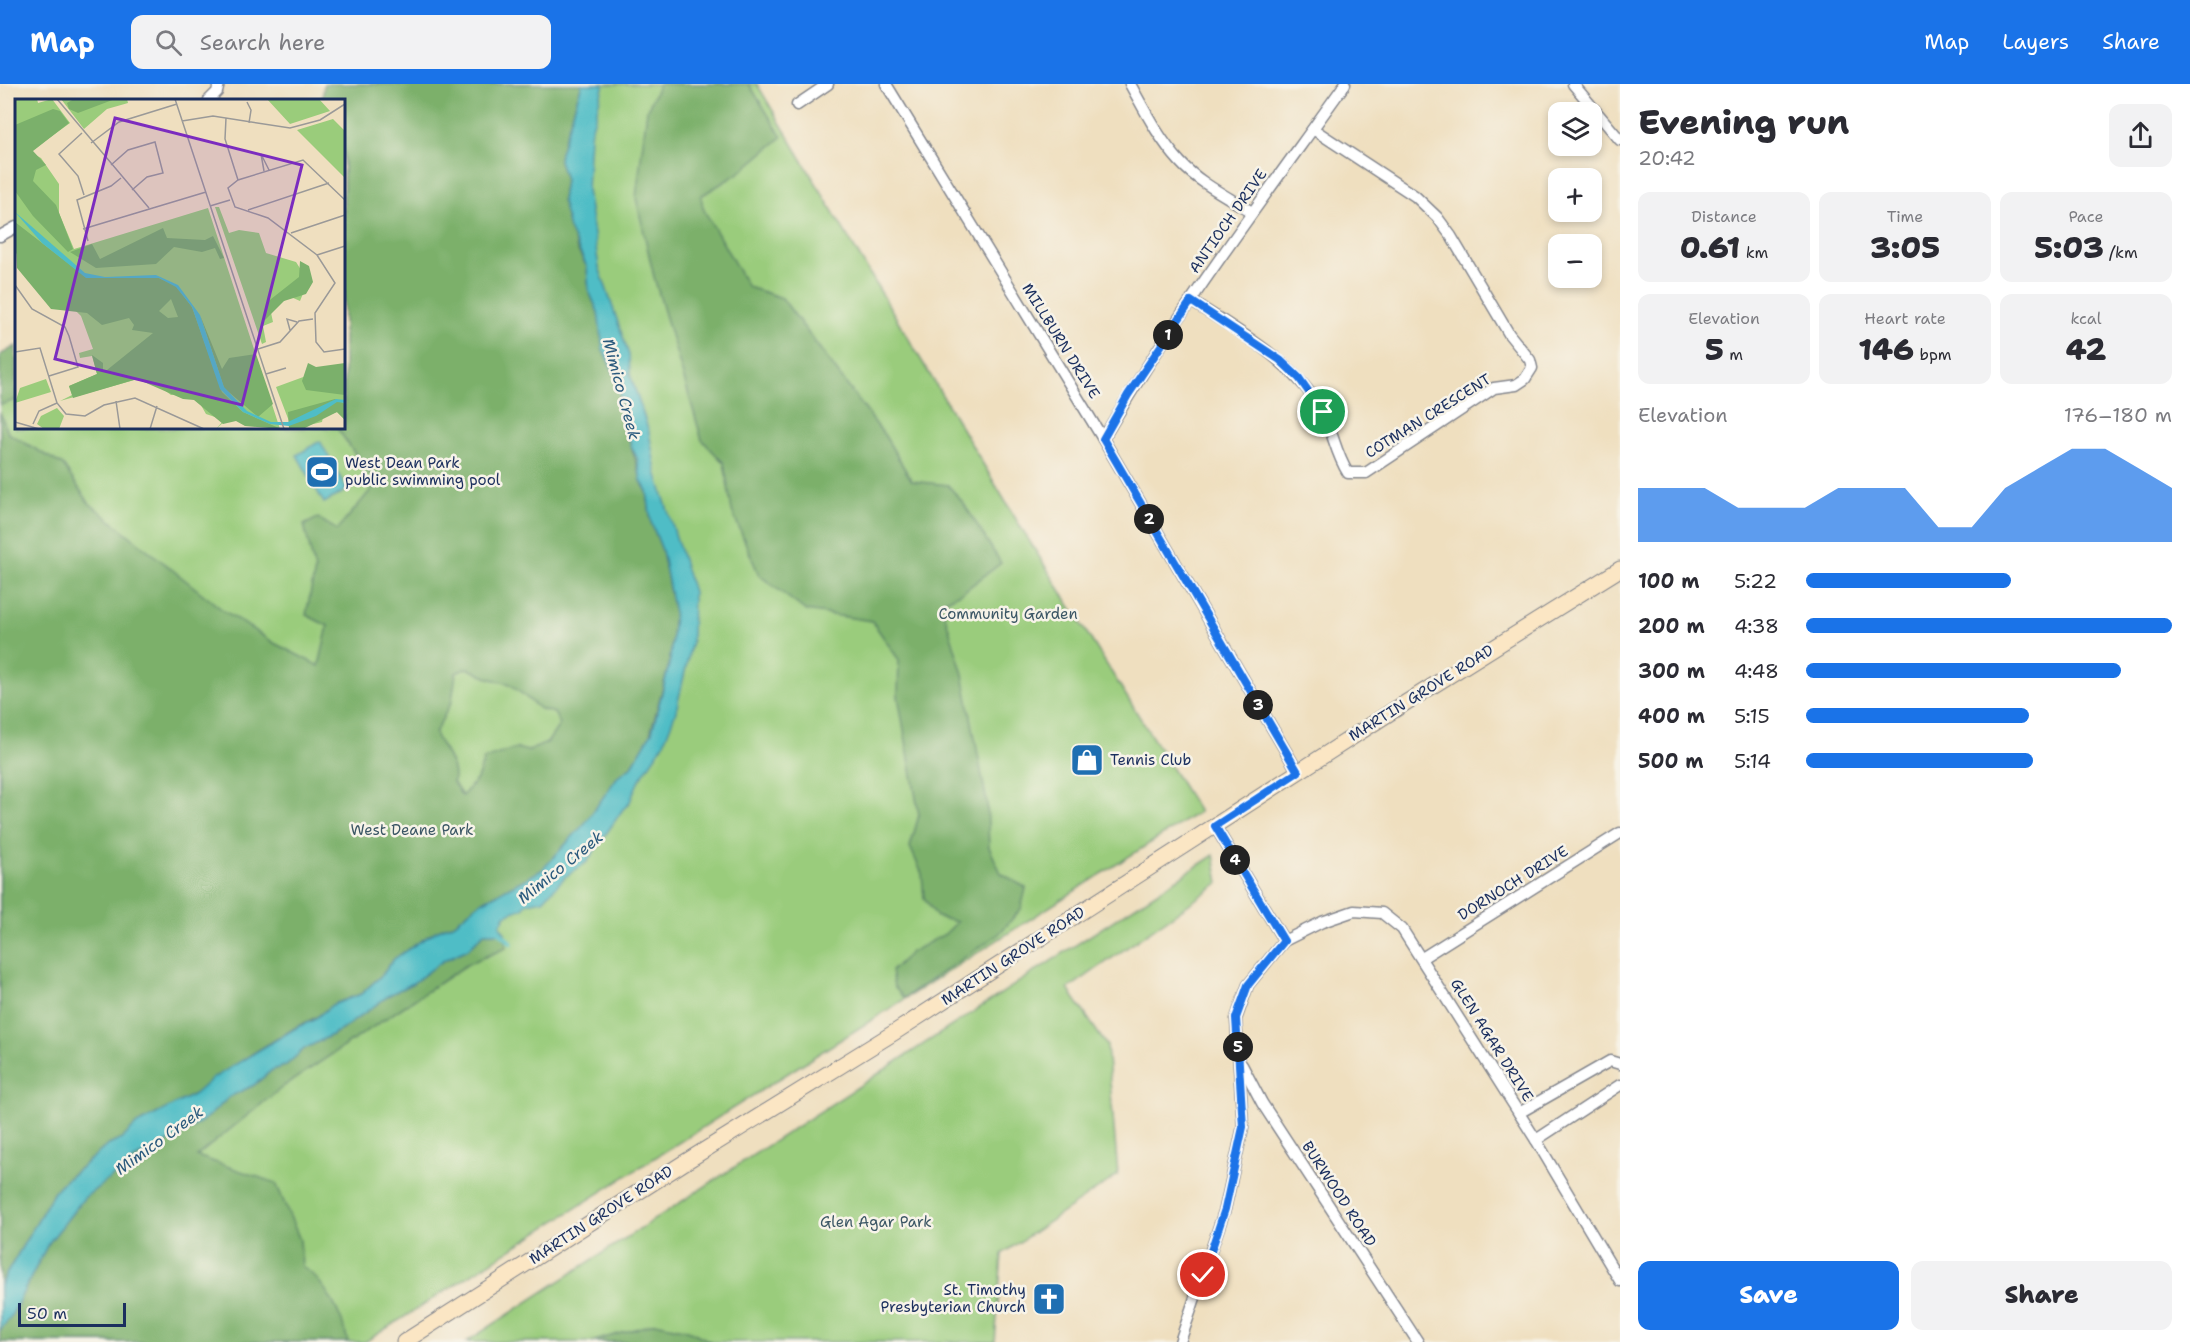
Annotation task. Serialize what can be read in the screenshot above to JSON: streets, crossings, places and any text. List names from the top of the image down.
{
  "streets": {
    "main road": ["MARTIN GROVE ROAD"],
    "street": [
      "ANTIOCH DRIVE",
      "MILLBURN DRIVE",
      "COTMAN CRESCENT",
      "DORNOCH DRIVE",
      "GLEN AGAR DRIVE",
      "BURWOOD ROAD"
    ]
  },
  "crossings": [
    ["ANTIOCH DRIVE", "MILLBURN DRIVE"],
    ["ANTIOCH DRIVE", "COTMAN CRESCENT"],
    ["MILLBURN DRIVE", "MARTIN GROVE ROAD"],
    ["DORNOCH DRIVE", "GLEN AGAR DRIVE"]
  ],
  "water": ["Mimico Creek"],
  "parks": ["Community Garden", "West Deane Park", "Glen Agar Park"],
  "places": {
    "sports": ["West Dean Park public swimming pool"],
    "shop": ["Tennis Club"],
    "church": ["St. Timothy Presbyterian Church"]
  },
  "scale_bar": "50 m",
  "page": {
    "header": "Map",
    "search": "Search here",
    "nav": ["Map", "Layers", "Share"],
    "heading": ["Evening run", "20:42"],
    "map_buttons": ["+", "−"],
    "stats": [
      ["Distance", "0.61 km"],
      ["Time", "3:05"],
      ["Pace", "5:03 /km"],
      ["Elevation", "5 m"],
      ["Heart rate", "146 bpm"],
      ["kcal", "42"]
    ],
    "pins": [
      "1",
      "2",
      "3",
      "4",
      "5"
    ],
    "chart": ["Elevation", "176–180 m"],
    "list": [
      {
        "name": "100 m",
        "note": "5:22"
      },
      {
        "name": "200 m",
        "note": "4:38"
      },
      {
        "name": "300 m",
        "note": "4:48"
      },
      {
        "name": "400 m",
        "note": "5:15"
      },
      {
        "name": "500 m",
        "note": "5:14"
      }
    ],
    "buttons": ["Save", "Share"],
    "scale": "50 m"
  }
}
